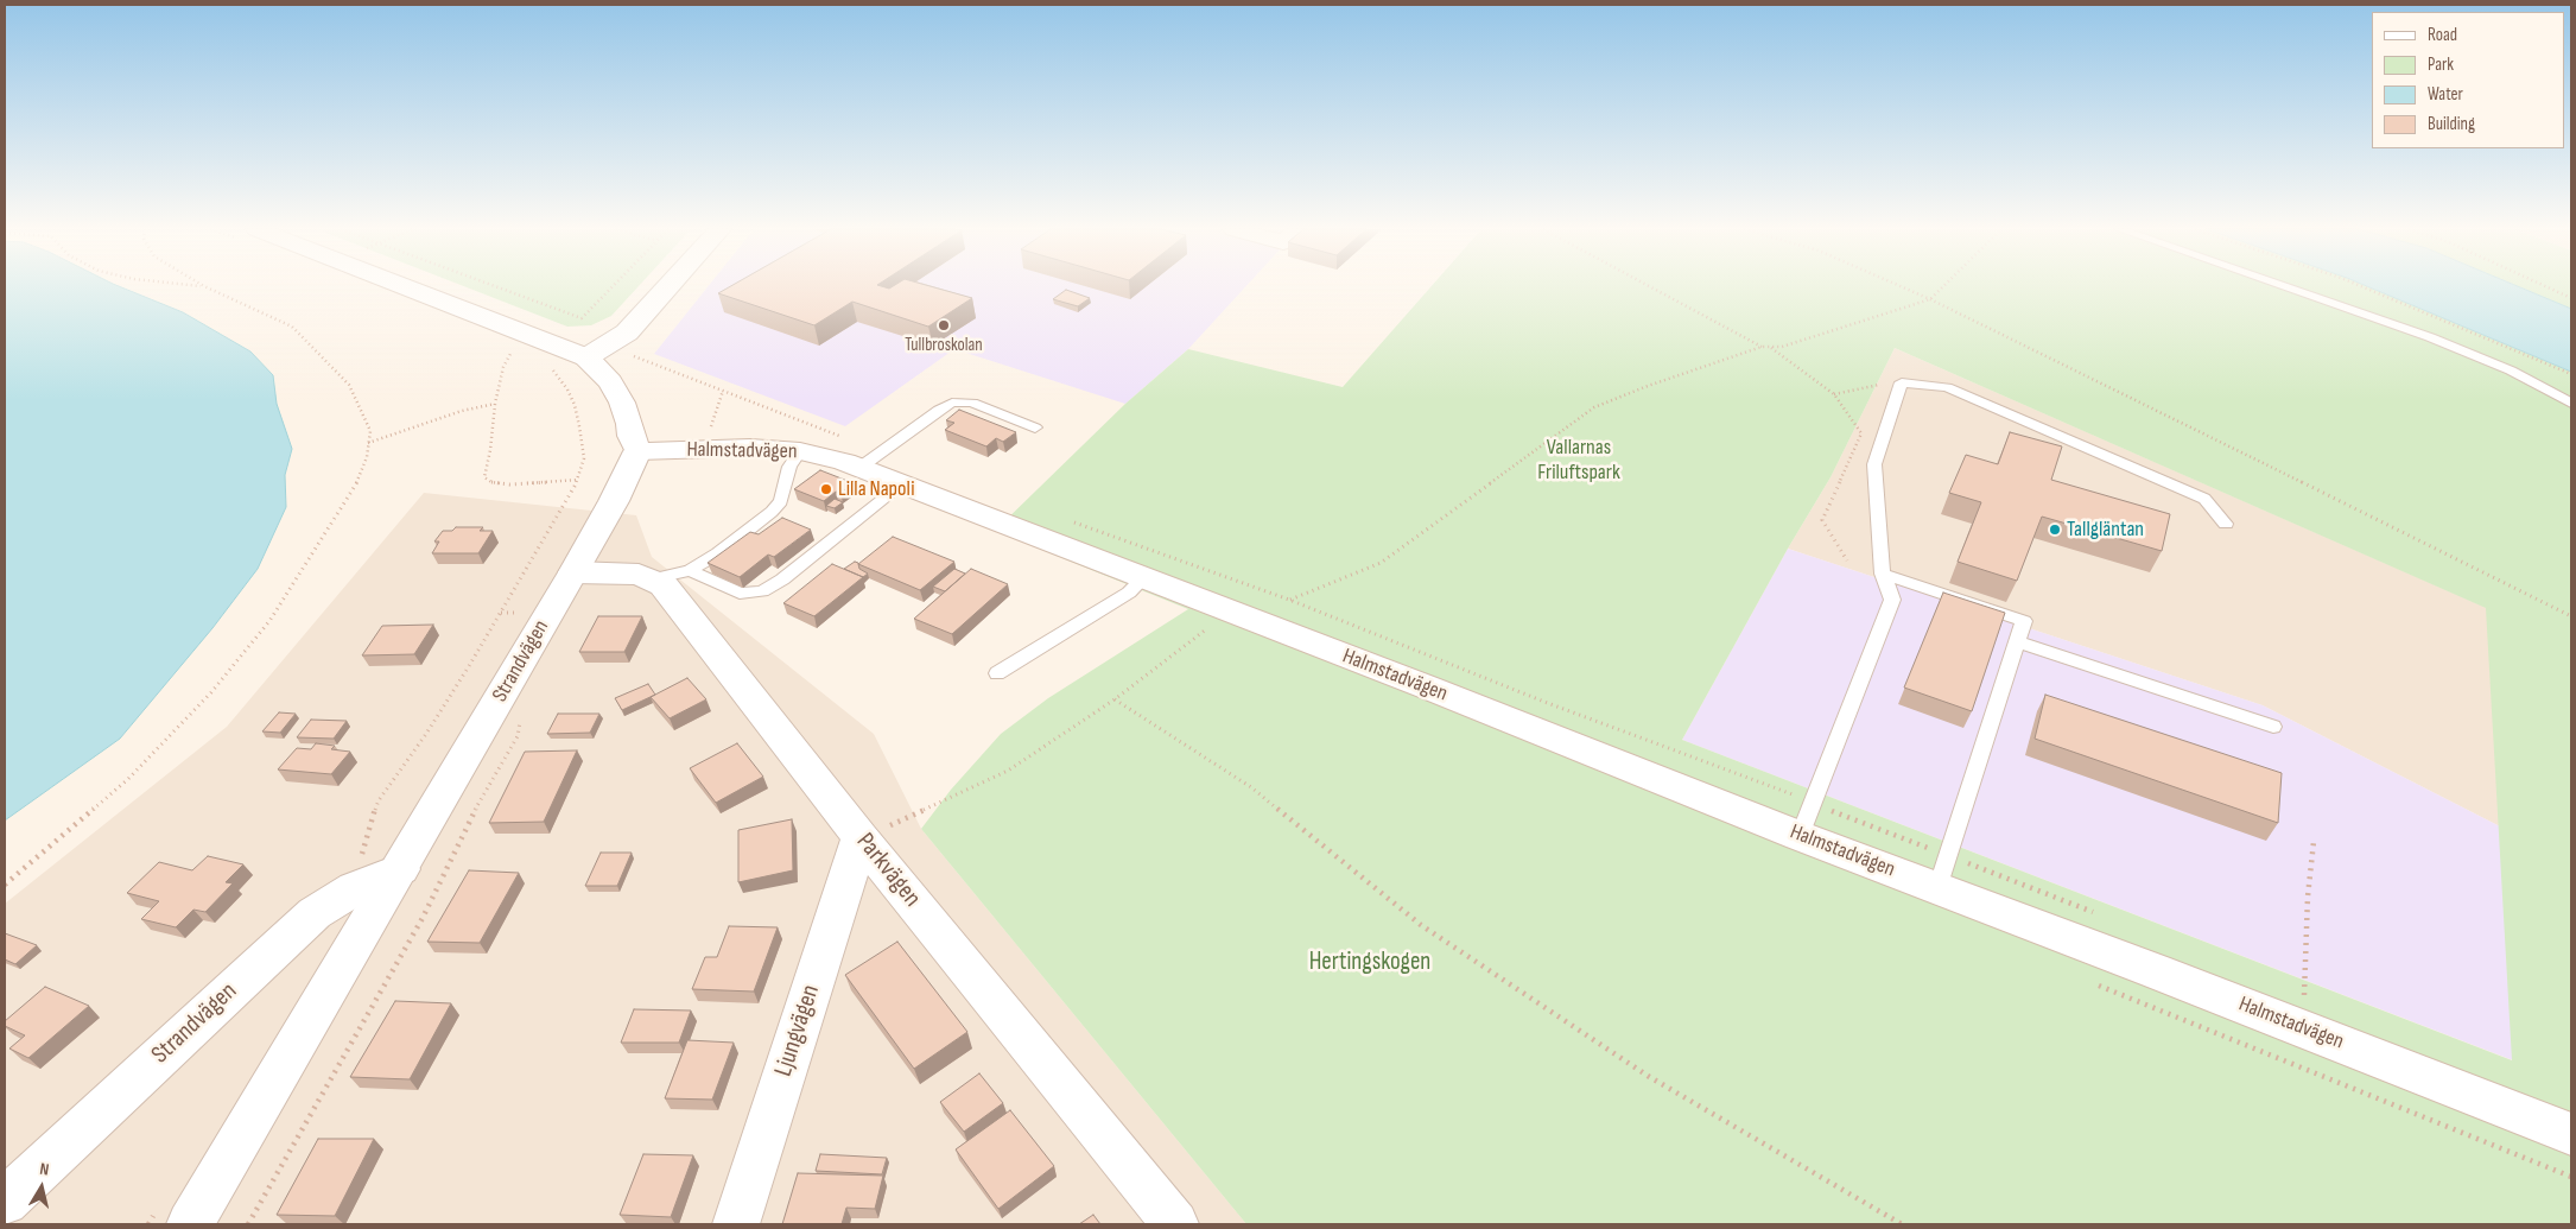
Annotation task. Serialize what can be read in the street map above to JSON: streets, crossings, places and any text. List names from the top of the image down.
{
  "streets": {
    "street": [
      "Halmstadvägen",
      "Strandvägen",
      "Parkvägen",
      "Ljungvägen"
    ]
  },
  "crossings": [
    ["Halmstadvägen", "Strandvägen"],
    ["Strandvägen", "Parkvägen"],
    ["Parkvägen", "Ljungvägen"]
  ],
  "parks": ["Vallarnas Friluftspark", "Hertingskogen"],
  "places": ["Tullbroskolan", "Lilla Napoli", "Tallgläntan"],
  "legend": [
    "Road",
    "Park",
    "Water",
    "Building"
  ],
  "north": "top"
}
